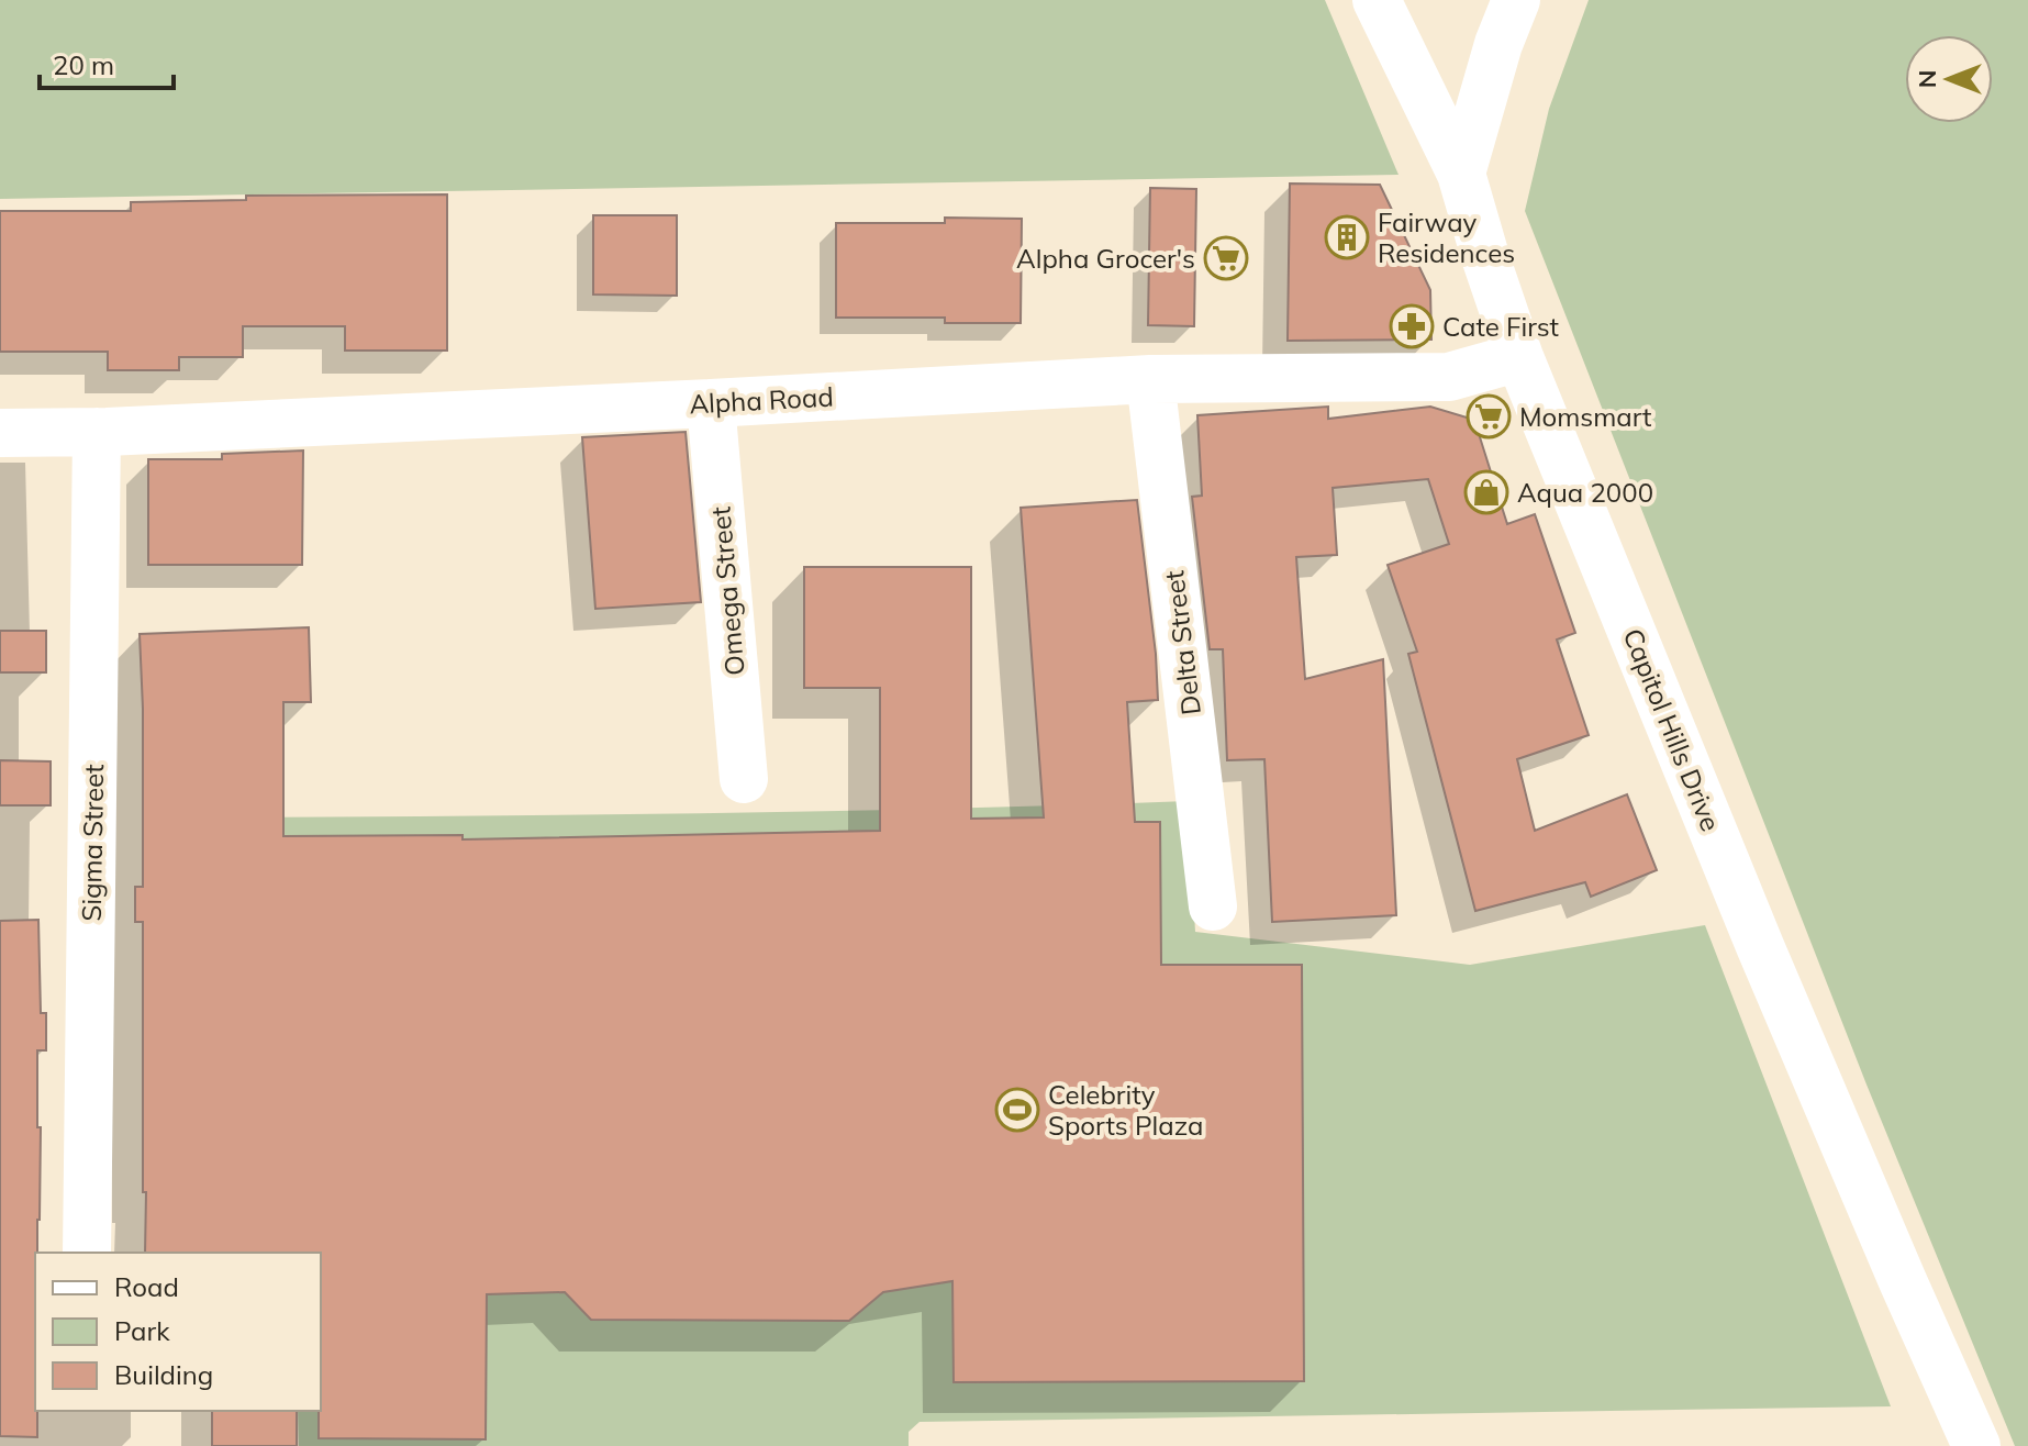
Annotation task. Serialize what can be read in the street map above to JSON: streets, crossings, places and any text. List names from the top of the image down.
{
  "streets": {
    "street": [
      "Alpha Road",
      "Omega Street",
      "Delta Street",
      "Capitol Hills Drive",
      "Sigma Street"
    ]
  },
  "crossings": [
    ["Alpha Road", "Omega Street"],
    ["Alpha Road", "Delta Street"],
    ["Alpha Road", "Capitol Hills Drive"],
    ["Alpha Road", "Sigma Street"]
  ],
  "places": {
    "building": ["Fairway Residences"],
    "supermarket": ["Alpha Grocer's", "Momsmart"],
    "pharmacy": ["Cate First"],
    "shop": ["Aqua 2000"],
    "sports": ["Celebrity Sports Plaza"]
  },
  "legend": ["Road", "Park", "Building"],
  "scale_bar": "20 m",
  "north": "left"
}
